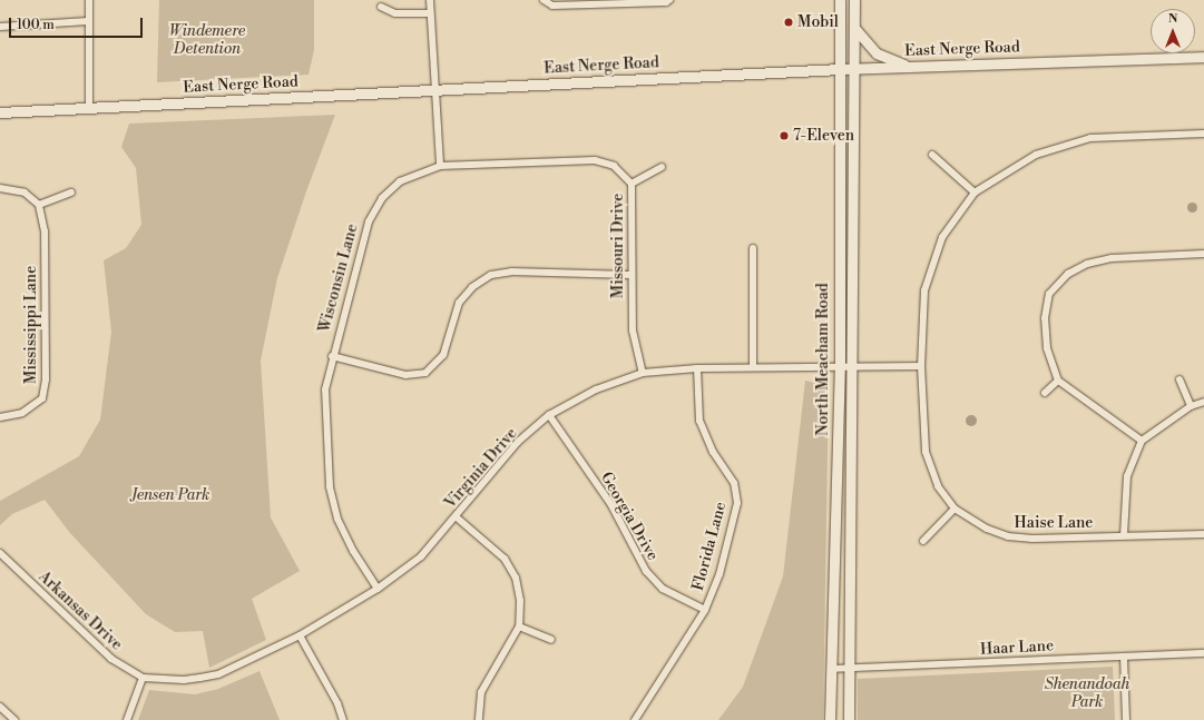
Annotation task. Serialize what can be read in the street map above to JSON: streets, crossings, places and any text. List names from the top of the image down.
{
  "streets": {
    "main road": ["East Nerge Road", "North Meacham Road"],
    "street": [
      "Missouri Drive",
      "Wisconsin Lane",
      "Mississippi Lane",
      "Virginia Drive",
      "Georgia Drive",
      "Haise Lane",
      "Florida Lane",
      "Arkansas Drive",
      "Haar Lane"
    ]
  },
  "crossings": [
    ["East Nerge Road", "North Meacham Road"],
    ["Missouri Drive", "Wisconsin Lane"],
    ["Missouri Drive", "Virginia Drive"],
    ["Wisconsin Lane", "Virginia Drive"],
    ["North Meacham Road", "Virginia Drive"],
    ["North Meacham Road", "Haar Lane"],
    ["Virginia Drive", "Georgia Drive"],
    ["Virginia Drive", "Haise Lane"],
    ["Virginia Drive", "Florida Lane"],
    ["Virginia Drive", "Arkansas Drive"],
    ["Georgia Drive", "Florida Lane"]
  ],
  "parks": ["Windemere Detention", "Jensen Park", "Shenandoah Park"],
  "places": ["Mobil", "7-Eleven"],
  "scale_bar": "100 m",
  "north": "top"
}
